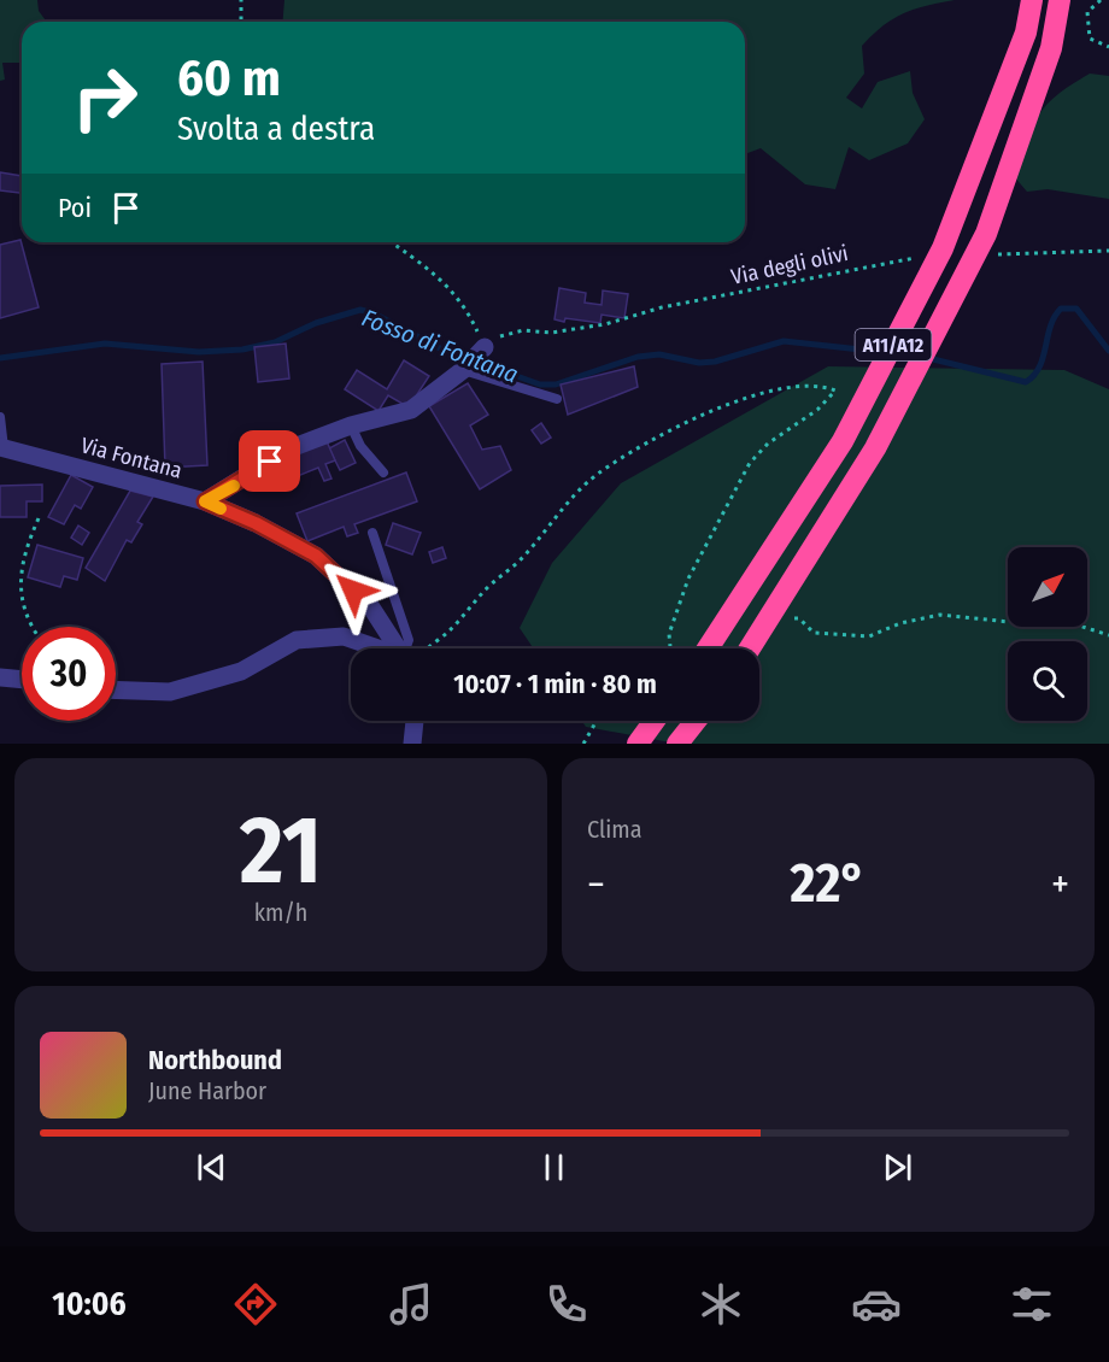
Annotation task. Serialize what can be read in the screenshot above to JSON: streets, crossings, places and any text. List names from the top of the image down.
{
  "streets": {
    "highway": ["A11/A12"],
    "street": ["Via Fontana"],
    "path": ["Via degli olivi"]
  },
  "water": ["Fosso di Fontana"],
  "north": "top right",
  "page": {
    "turn": ["60 m", "Svolta a destra"],
    "then": "Poi",
    "limit": "30",
    "trip": "10:07 · 1 min · 80 m",
    "tile": [
      ["21", "km/h"],
      "Clima"
    ],
    "heat": ["−", "22°", "+"],
    "song": ["Northbound", "June Harbor"],
    "tabs": "10:06"
  }
}
